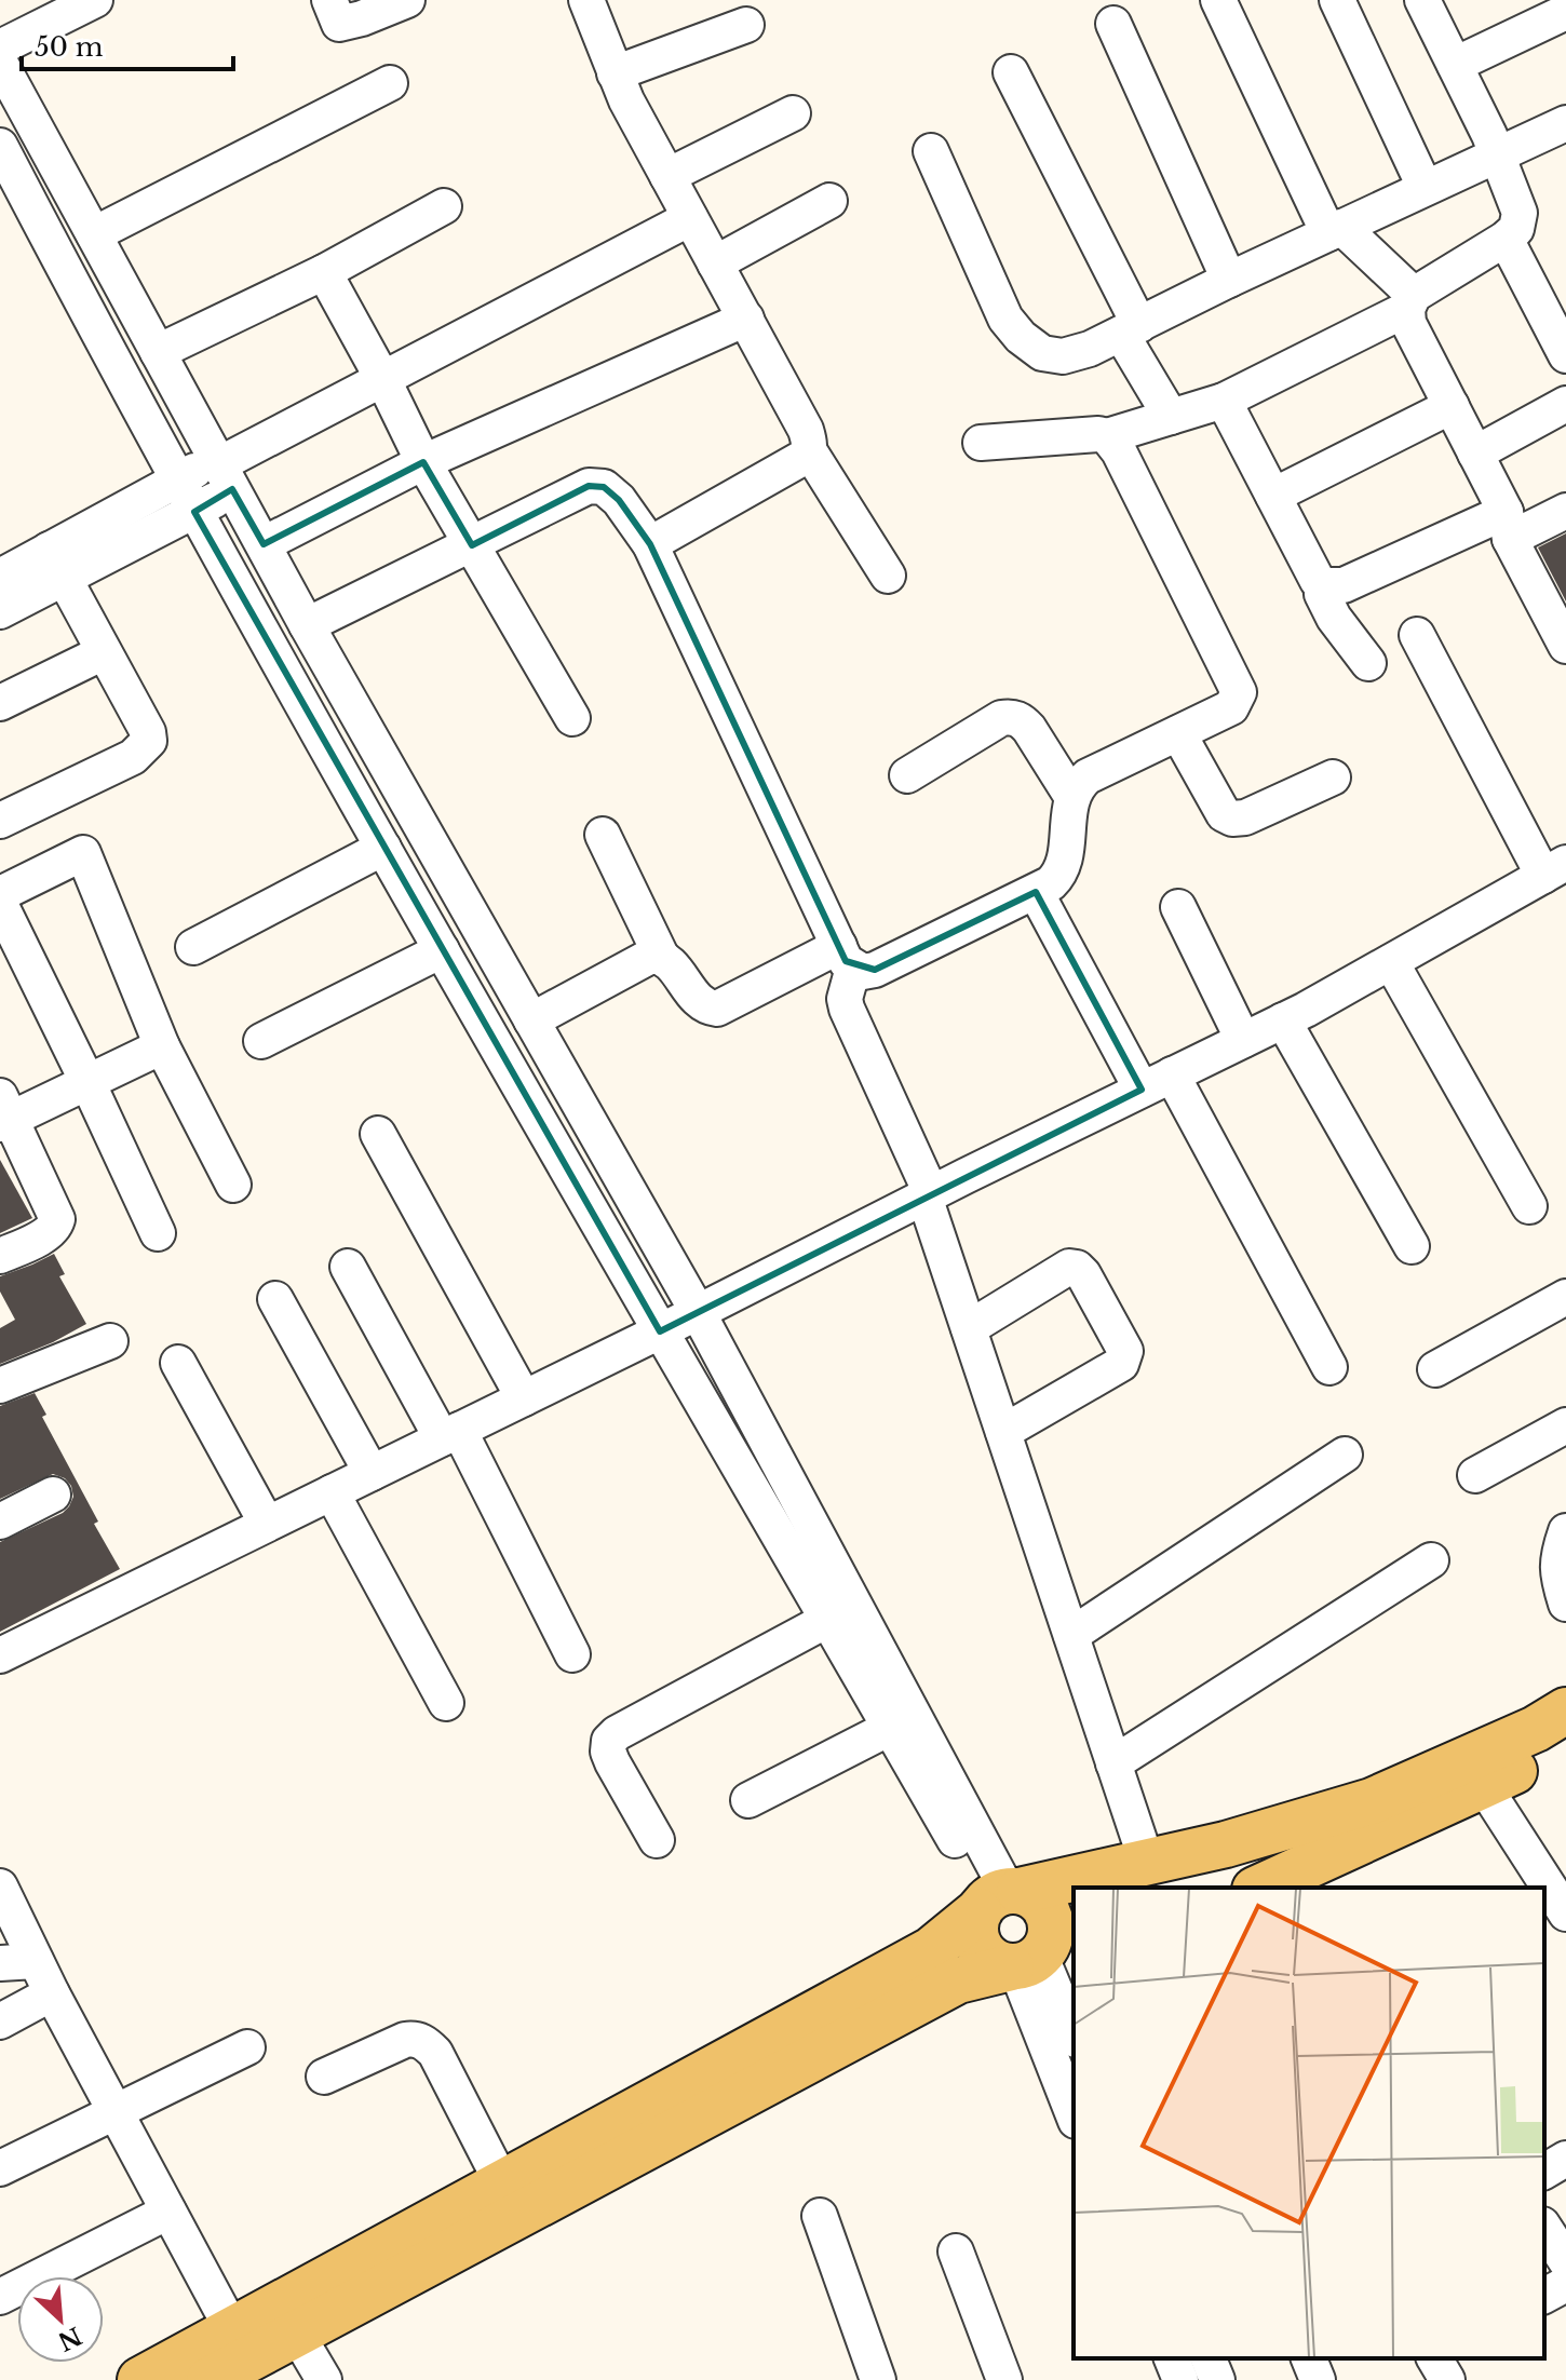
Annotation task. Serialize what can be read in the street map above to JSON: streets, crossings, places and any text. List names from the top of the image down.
{
  "scale_bar": "50 m",
  "north": "bottom right"
}
